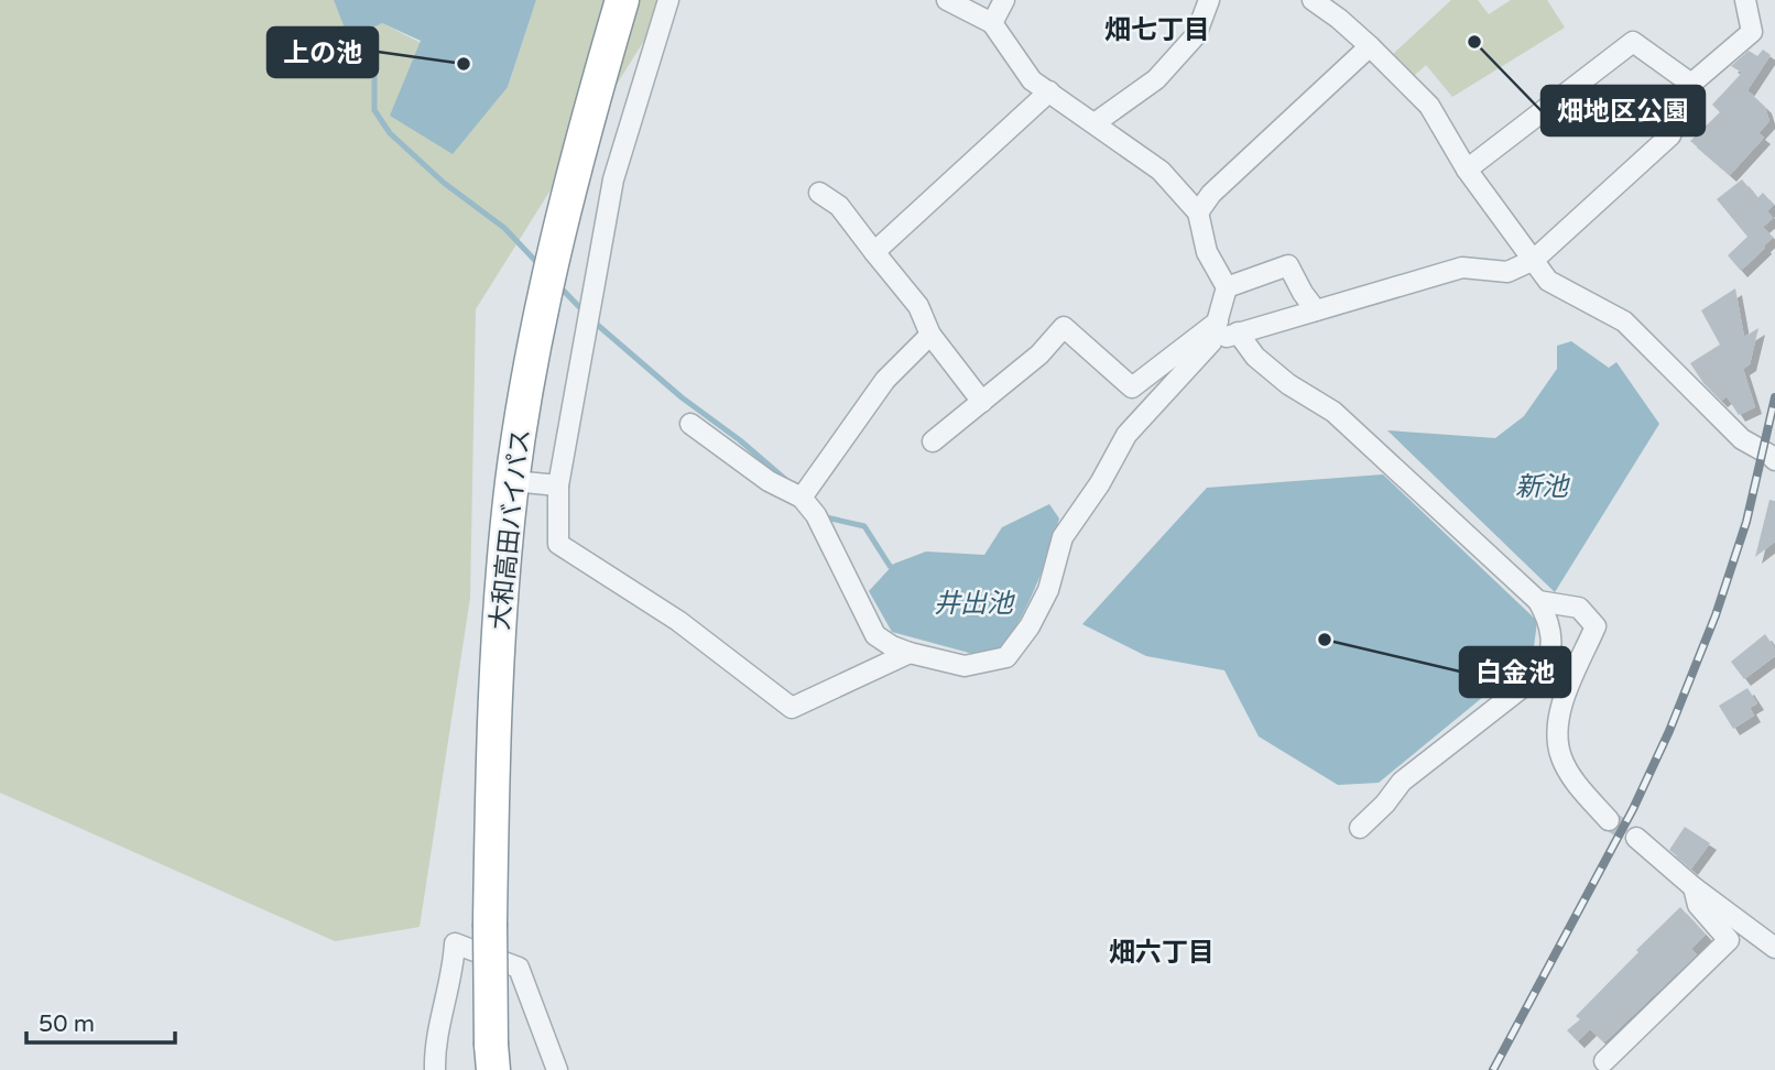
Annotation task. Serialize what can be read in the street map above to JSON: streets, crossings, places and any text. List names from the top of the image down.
{
  "streets": {
    "highway": ["大和高田バイパス"]
  },
  "districts": ["畑七丁目", "畑六丁目"],
  "water": ["新池", "井出池"],
  "places": ["畑地区公園", "上の池", "白金池"],
  "scale_bar": "50 m"
}
